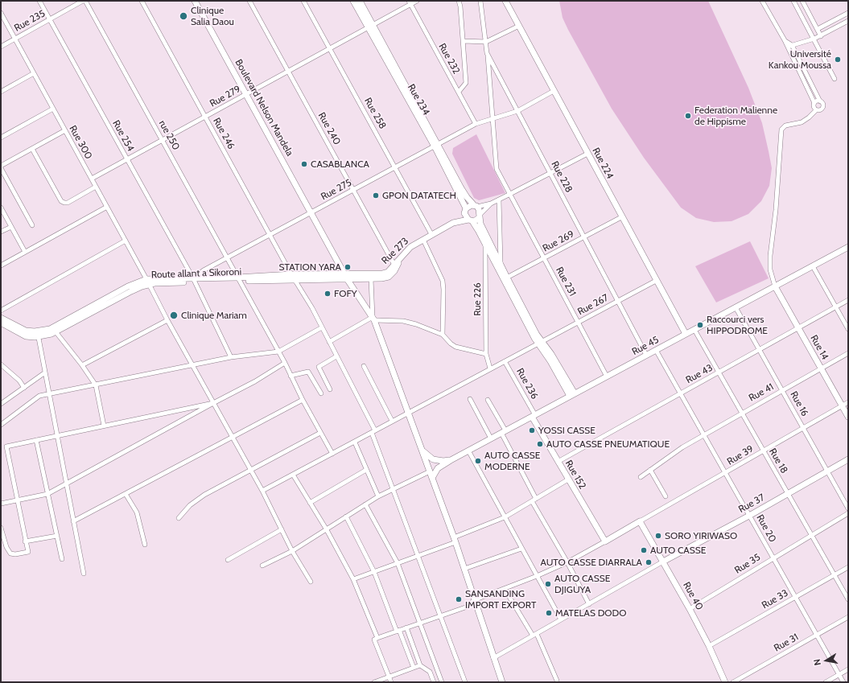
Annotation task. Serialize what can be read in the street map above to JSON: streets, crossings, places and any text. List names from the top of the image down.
{
  "streets": {
    "street": [
      "Rue 235",
      "Rue 232",
      "Rue 279",
      "Rue 234",
      "Boulevard Nelson Mandela",
      "Rue 258",
      "Rue 240",
      "Rue 246",
      "rue 250",
      "Rue 254",
      "Rue 300",
      "Rue 224",
      "Rue 228",
      "Rue 275",
      "Rue 269",
      "Rue 273",
      "Route allant a Sikoroni",
      "Rue 231",
      "Rue 226",
      "Rue 267",
      "Rue 45",
      "Rue 14",
      "Rue 43",
      "Rue 236",
      "Rue 41",
      "Rue 16",
      "Rue 39",
      "Rue 18",
      "Rue 152",
      "Rue 37",
      "Rue 20",
      "Rue 35",
      "Rue 40",
      "Rue 33",
      "Rue 31"
    ]
  },
  "crossings": [
    ["Rue 235", "rue 250"],
    ["Rue 235", "Rue 254"],
    ["Rue 235", "Rue 300"],
    ["Rue 232", "Rue 279"],
    ["Rue 232", "Rue 275"],
    ["Rue 279", "Rue 234"],
    ["Rue 279", "Boulevard Nelson Mandela"],
    ["Rue 279", "Rue 258"],
    ["Rue 279", "Rue 240"],
    ["Rue 279", "Rue 246"],
    ["Rue 279", "rue 250"],
    ["Rue 279", "Rue 254"],
    ["Rue 279", "Rue 300"],
    ["Rue 234", "Rue 275"],
    ["Rue 234", "Rue 273"],
    ["Boulevard Nelson Mandela", "Rue 275"],
    ["Boulevard Nelson Mandela", "Rue 273"],
    ["Boulevard Nelson Mandela", "Route allant a Sikoroni"],
    ["Boulevard Nelson Mandela", "Rue 267"],
    ["Boulevard Nelson Mandela", "Rue 45"],
    ["Rue 258", "Rue 275"],
    ["Rue 258", "Rue 273"],
    ["Rue 240", "Rue 275"],
    ["Rue 240", "Rue 273"],
    ["Rue 240", "Route allant a Sikoroni"],
    ["Rue 246", "Rue 275"],
    ["Rue 246", "Rue 273"],
    ["Rue 246", "Route allant a Sikoroni"],
    ["Rue 246", "Rue 267"],
    ["rue 250", "Rue 275"],
    ["rue 250", "Rue 273"],
    ["rue 250", "Route allant a Sikoroni"],
    ["rue 250", "Rue 267"],
    ["Rue 254", "Rue 275"],
    ["Rue 300", "Rue 267"],
    ["Rue 224", "Rue 269"],
    ["Rue 224", "Rue 267"],
    ["Rue 224", "Rue 45"],
    ["Rue 228", "Rue 269"],
    ["Rue 228", "Rue 231"],
    ["Rue 228", "Rue 267"],
    ["Rue 228", "Rue 45"],
    ["Rue 275", "Rue 231"],
    ["Rue 269", "Rue 231"],
    ["Rue 273", "Route allant a Sikoroni"],
    ["Rue 231", "Rue 267"],
    ["Rue 231", "Rue 45"],
    ["Rue 226", "Rue 267"],
    ["Rue 267", "Rue 236"],
    ["Rue 45", "Rue 14"],
    ["Rue 45", "Rue 236"],
    ["Rue 45", "Rue 16"],
    ["Rue 45", "Rue 18"],
    ["Rue 45", "Rue 152"],
    ["Rue 45", "Rue 20"],
    ["Rue 14", "Rue 43"],
    ["Rue 14", "Rue 41"],
    ["Rue 14", "Rue 39"],
    ["Rue 43", "Rue 16"],
    ["Rue 43", "Rue 18"],
    ["Rue 43", "Rue 152"],
    ["Rue 43", "Rue 20"],
    ["Rue 236", "Rue 152"],
    ["Rue 41", "Rue 16"],
    ["Rue 41", "Rue 18"],
    ["Rue 41", "Rue 20"],
    ["Rue 16", "Rue 39"],
    ["Rue 16", "Rue 37"],
    ["Rue 39", "Rue 18"],
    ["Rue 39", "Rue 20"],
    ["Rue 39", "Rue 40"],
    ["Rue 18", "Rue 37"],
    ["Rue 18", "Rue 35"],
    ["Rue 18", "Rue 33"],
    ["Rue 37", "Rue 20"],
    ["Rue 37", "Rue 40"],
    ["Rue 20", "Rue 35"],
    ["Rue 20", "Rue 33"],
    ["Rue 20", "Rue 31"],
    ["Rue 35", "Rue 40"],
    ["Rue 40", "Rue 33"]
  ],
  "places": [
    "Clinique Salia Daou",
    "Université Kankou Moussa",
    "Federation Malienne de Hippisme",
    "CASABLANCA",
    "GPON DATATECH",
    "STATION YARA",
    "FOFY",
    "Clinique Mariam",
    "Raccourci vers HIPPODROME",
    "YOSSI CASSE",
    "AUTO CASSE PNEUMATIQUE",
    "AUTO CASSE MODERNE",
    "SORO YIRIWASO",
    "AUTO CASSE",
    "AUTO CASSE DIARRALA",
    "AUTO CASSE DJIGUYA",
    "SANSANDING IMPORT EXPORT",
    "MATELAS DODO"
  ],
  "north": "left"
}
